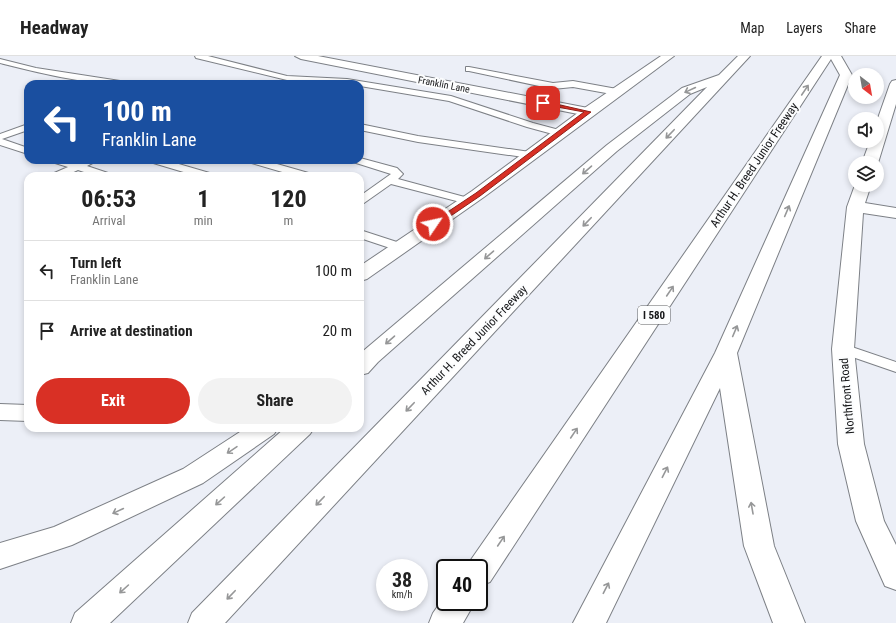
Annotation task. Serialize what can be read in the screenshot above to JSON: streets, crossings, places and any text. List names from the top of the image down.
{
  "streets": {
    "main road": [
      "Franklin Lane",
      "Arthur H. Breed Junior Freeway",
      "I 580",
      "Northfront Road"
    ]
  },
  "north": "bottom right",
  "page": {
    "header": "Headway",
    "nav": ["Map", "Layers", "Share"],
    "turn": ["100 m", "Franklin Lane"],
    "eta": [
      "06:53",
      "Arrival",
      "1",
      "min",
      "120",
      "m"
    ],
    "list": [
      {
        "name": "Turn left",
        "note": "Franklin Lane",
        "value": "100 m"
      },
      {
        "name": "Arrive at destination",
        "value": "20 m"
      }
    ],
    "buttons": ["Exit", "Share"],
    "speed": "38 km/h",
    "limit": "40"
  }
}
